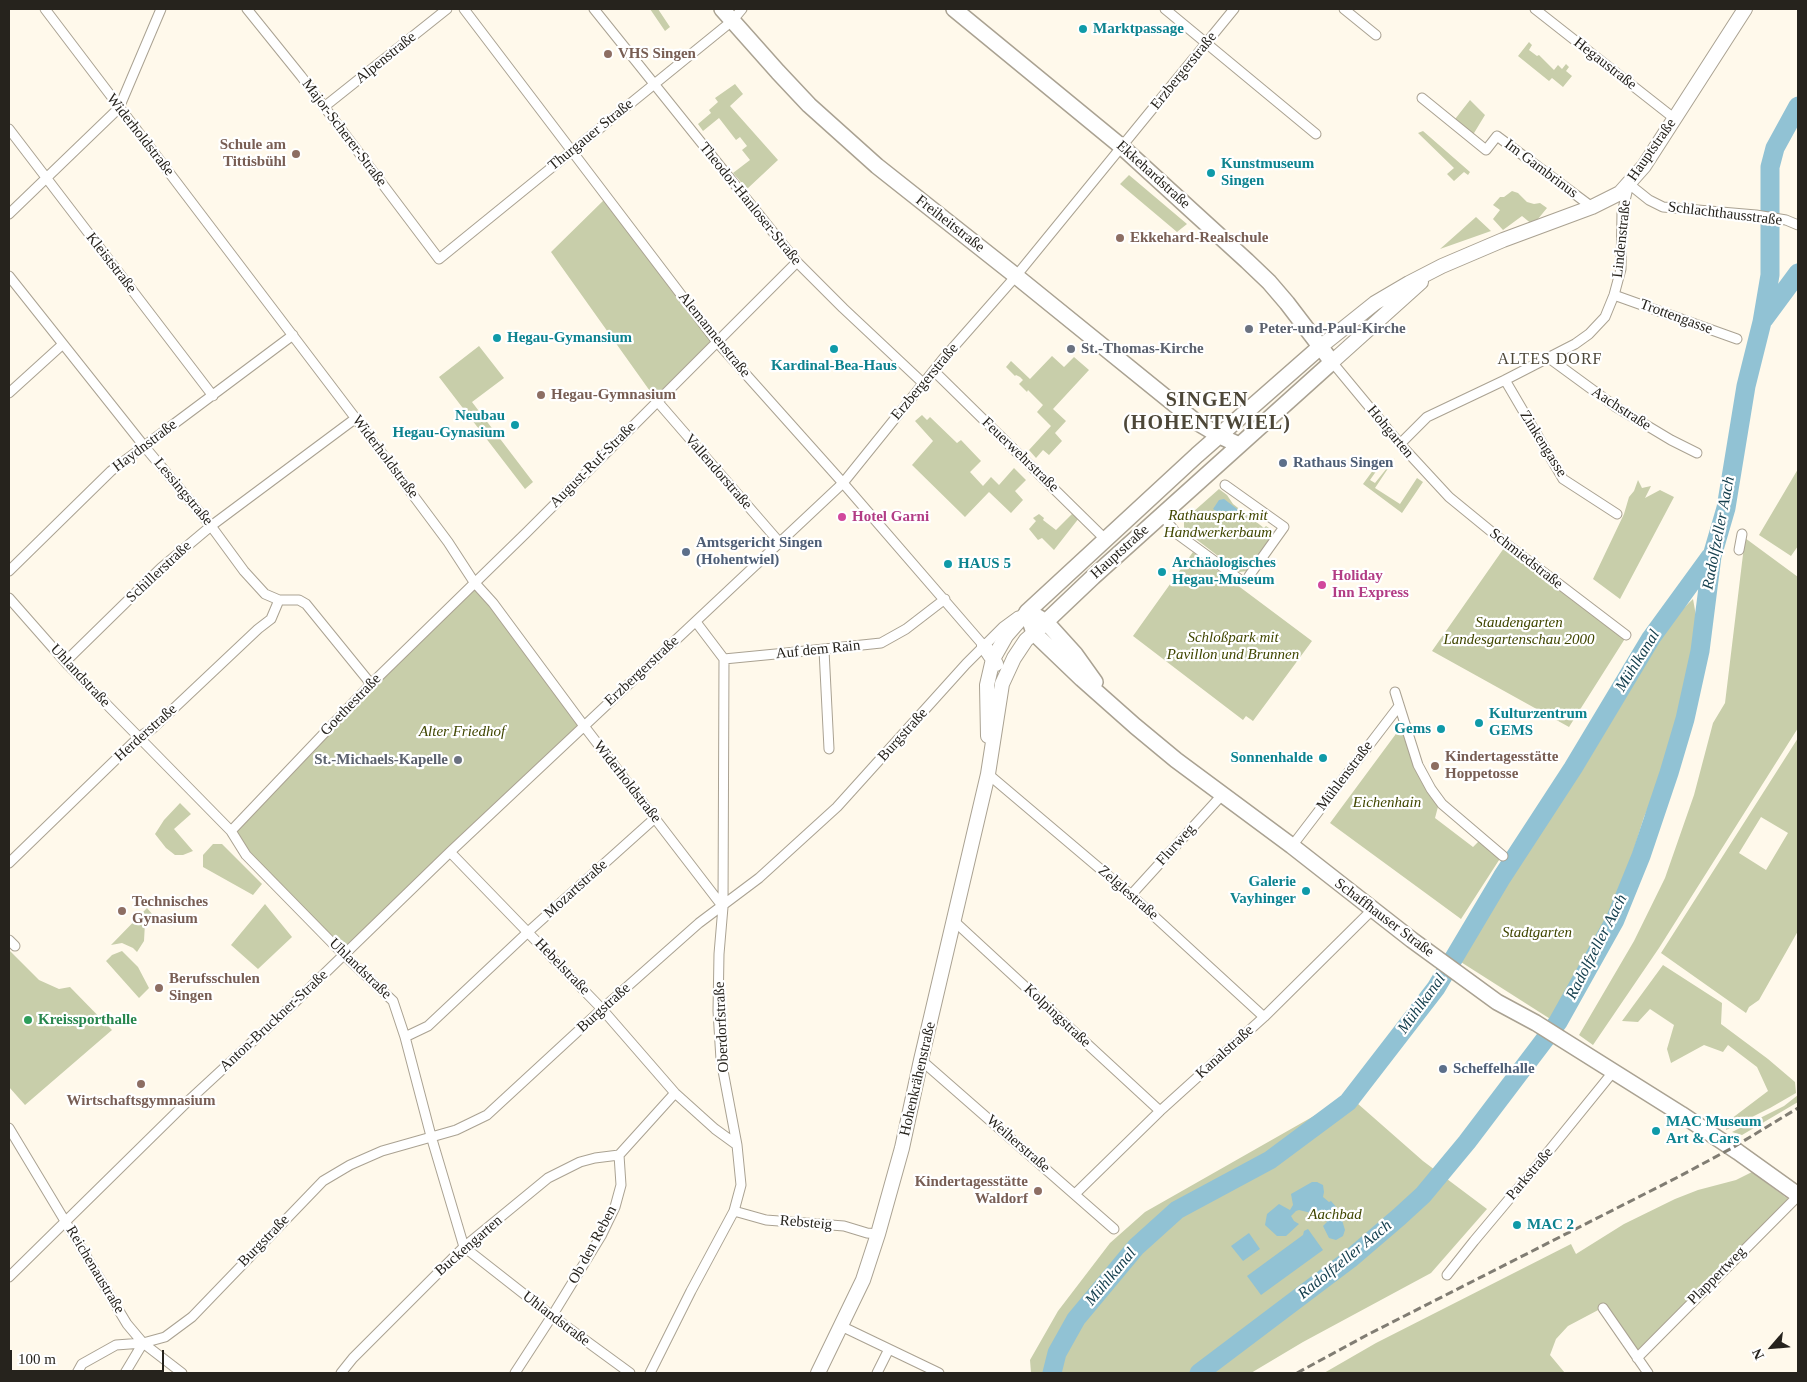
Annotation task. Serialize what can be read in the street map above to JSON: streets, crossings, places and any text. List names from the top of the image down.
{
  "streets": {
    "main road": [
      "Hauptstraße",
      "Ekkehardstraße",
      "Freiheitstraße",
      "Schaffhauser Straße",
      "Hohenkrähenstraße"
    ],
    "street": [
      "Alpenstraße",
      "Hegaustraße",
      "Erzbergerstraße",
      "Major-Scherer-Straße",
      "Widerholdstraße",
      "Thurgauer Straße",
      "Im Gambrinus",
      "Theodor-Hanloser-Straße",
      "Schlachthausstraße",
      "Lindenstraße",
      "Kleiststraße",
      "Trottengasse",
      "Alemannenstraße",
      "Aachstraße",
      "Hohgarten",
      "Zinkengasse",
      "Haydnstraße",
      "Feuerwehrstraße",
      "August-Ruf-Straße",
      "Vallendorstraße",
      "Lessingstraße",
      "Schmiedstraße",
      "Schillerstraße",
      "Auf dem Rain",
      "Uhlandstraße",
      "Goethestraße",
      "Herderstraße",
      "Burgstraße",
      "Mühlenstraße",
      "Flurweg",
      "Mozartstraße",
      "Zelglestraße",
      "Hebelstraße",
      "Kolpingstraße",
      "Anton-Bruckner-Straße",
      "Oberdorfstraße",
      "Kanalstraße",
      "Weiherstraße",
      "Parkstraße",
      "Rebsteig",
      "Ob den Reben",
      "Buckengarten",
      "Reichenaustraße",
      "Plappertweg"
    ]
  },
  "crossings": [
    ["Alpenstraße", "Major-Scherer-Straße"],
    ["Hegaustraße", "Hauptstraße"],
    ["Erzbergerstraße", "Widerholdstraße"],
    ["Erzbergerstraße", "Ekkehardstraße"],
    ["Erzbergerstraße", "Theodor-Hanloser-Straße"],
    ["Erzbergerstraße", "Freiheitstraße"],
    ["Erzbergerstraße", "Alemannenstraße"],
    ["Erzbergerstraße", "Feuerwehrstraße"],
    ["Erzbergerstraße", "Vallendorstraße"],
    ["Erzbergerstraße", "Anton-Bruckner-Straße"],
    ["Major-Scherer-Straße", "Thurgauer Straße"],
    ["Widerholdstraße", "Haydnstraße"],
    ["Widerholdstraße", "August-Ruf-Straße"],
    ["Widerholdstraße", "Schillerstraße"],
    ["Widerholdstraße", "Goethestraße"],
    ["Widerholdstraße", "Burgstraße"],
    ["Widerholdstraße", "Mozartstraße"],
    ["Widerholdstraße", "Anton-Bruckner-Straße"],
    ["Widerholdstraße", "Oberdorfstraße"],
    ["Thurgauer Straße", "Theodor-Hanloser-Straße"],
    ["Thurgauer Straße", "Freiheitstraße"],
    ["Thurgauer Straße", "Alemannenstraße"],
    ["Hauptstraße", "Im Gambrinus"],
    ["Hauptstraße", "Ekkehardstraße"],
    ["Hauptstraße", "Schlachthausstraße"],
    ["Hauptstraße", "Freiheitstraße"],
    ["Hauptstraße", "Lindenstraße"],
    ["Hauptstraße", "Hohgarten"],
    ["Hauptstraße", "Feuerwehrstraße"],
    ["Hauptstraße", "Burgstraße"],
    ["Hauptstraße", "Schaffhauser Straße"],
    ["Hauptstraße", "Hohenkrähenstraße"],
    ["Ekkehardstraße", "Hohgarten"],
    ["Theodor-Hanloser-Straße", "August-Ruf-Straße"],
    ["Schlachthausstraße", "Lindenstraße"],
    ["Lindenstraße", "Trottengasse"],
    ["Lindenstraße", "Aachstraße"],
    ["Lindenstraße", "Hohgarten"],
    ["Lindenstraße", "Zinkengasse"],
    ["Kleiststraße", "Haydnstraße"],
    ["Alemannenstraße", "August-Ruf-Straße"],
    ["Alemannenstraße", "Auf dem Rain"],
    ["Alemannenstraße", "Burgstraße"],
    ["Hohgarten", "Schmiedstraße"],
    ["Haydnstraße", "Lessingstraße"],
    ["August-Ruf-Straße", "Vallendorstraße"],
    ["August-Ruf-Straße", "Goethestraße"],
    ["Lessingstraße", "Schillerstraße"],
    ["Lessingstraße", "Goethestraße"],
    ["Lessingstraße", "Herderstraße"],
    ["Schillerstraße", "Uhlandstraße"],
    ["Auf dem Rain", "Oberdorfstraße"],
    ["Uhlandstraße", "Goethestraße"],
    ["Uhlandstraße", "Herderstraße"],
    ["Uhlandstraße", "Burgstraße"],
    ["Uhlandstraße", "Mozartstraße"],
    ["Uhlandstraße", "Anton-Bruckner-Straße"],
    ["Uhlandstraße", "Ob den Reben"],
    ["Uhlandstraße", "Buckengarten"],
    ["Burgstraße", "Schaffhauser Straße"],
    ["Burgstraße", "Hebelstraße"],
    ["Burgstraße", "Oberdorfstraße"],
    ["Burgstraße", "Hohenkrähenstraße"],
    ["Burgstraße", "Reichenaustraße"],
    ["Mühlenstraße", "Schaffhauser Straße"],
    ["Flurweg", "Zelglestraße"],
    ["Flurweg", "Schaffhauser Straße"],
    ["Mozartstraße", "Hebelstraße"],
    ["Zelglestraße", "Kanalstraße"],
    ["Zelglestraße", "Hohenkrähenstraße"],
    ["Schaffhauser Straße", "Kanalstraße"],
    ["Schaffhauser Straße", "Hohenkrähenstraße"],
    ["Schaffhauser Straße", "Parkstraße"],
    ["Schaffhauser Straße", "Plappertweg"],
    ["Hebelstraße", "Anton-Bruckner-Straße"],
    ["Hebelstraße", "Oberdorfstraße"],
    ["Kolpingstraße", "Kanalstraße"],
    ["Kolpingstraße", "Hohenkrähenstraße"],
    ["Anton-Bruckner-Straße", "Reichenaustraße"],
    ["Oberdorfstraße", "Rebsteig"],
    ["Kanalstraße", "Weiherstraße"],
    ["Hohenkrähenstraße", "Weiherstraße"],
    ["Hohenkrähenstraße", "Rebsteig"],
    ["Ob den Reben", "Buckengarten"]
  ],
  "districts": ["ALTES DORF", "SINGEN (HOHENTWIEL)"],
  "water": ["Radolfzeller Aach", "Mühlkanal"],
  "parks": [
    "Rathauspark mit Handwerkerbaum",
    "Staudengarten Landesgartenschau 2000",
    "Schloßpark mit Pavillon und Brunnen",
    "Alter Friedhof",
    "Eichenhain",
    "Stadtgarten",
    "Aachbad"
  ],
  "places": [
    "Marktpassage",
    "VHS Singen",
    "Schule am Tittisbühl",
    "Kunstmuseum Singen",
    "Ekkehard-Realschule",
    "Peter-und-Paul-Kirche",
    "Hegau-Gymansium",
    "Kardinal-Bea-Haus",
    "St.-Thomas-Kirche",
    "Hegau-Gymnasium",
    "Neubau Hegau-Gynasium",
    "Rathaus Singen",
    "Hotel Garni",
    "Amtsgericht Singen (Hohentwiel)",
    "HAUS 5",
    "Archäologisches Hegau-Museum",
    "Holiday Inn Express",
    "Kulturzentrum GEMS",
    "Gems",
    "Sonnenhalde",
    "St.-Michaels-Kapelle",
    "Kindertagesstätte Hoppetosse",
    "Galerie Vayhinger",
    "Technisches Gynasium",
    "Berufsschulen Singen",
    "Kreissporthalle",
    "Scheffelhalle",
    "Wirtschaftsgymnasium",
    "MAC Museum Art & Cars",
    "Kindertagesstätte Waldorf",
    "MAC 2"
  ],
  "scale_bar": "100 m",
  "north": "bottom left"
}
